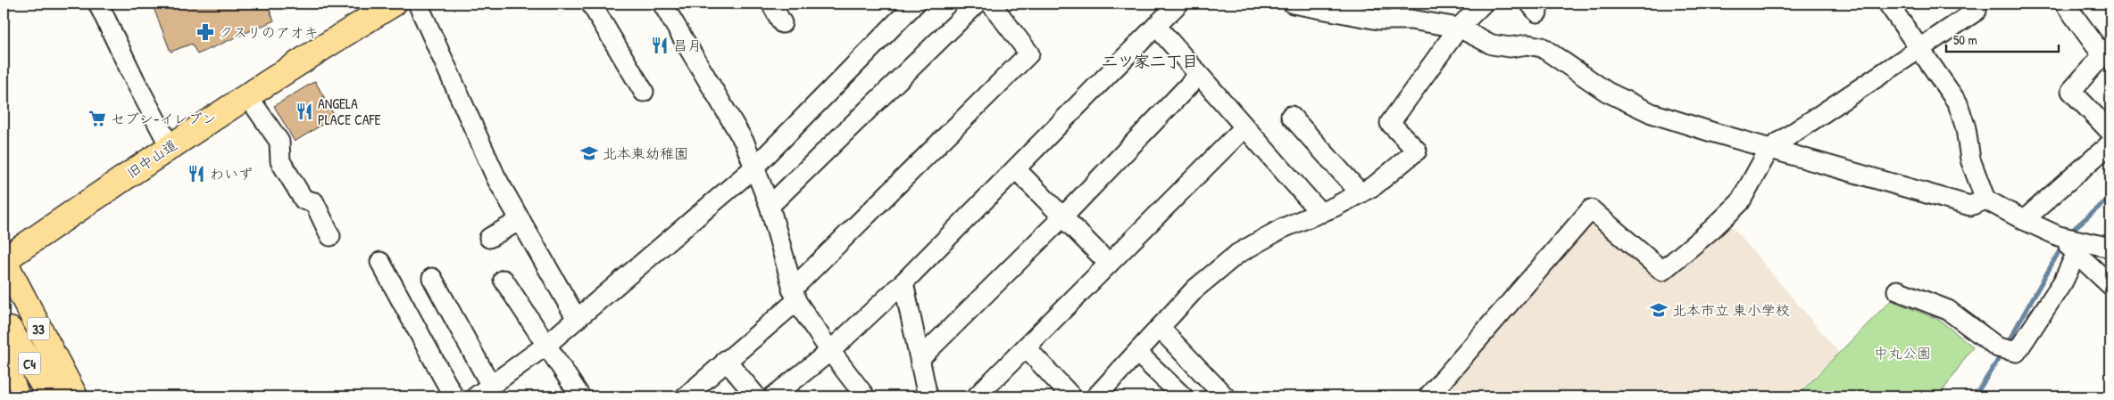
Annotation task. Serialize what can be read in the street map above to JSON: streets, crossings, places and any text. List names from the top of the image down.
{
  "streets": {
    "main road": ["旧中山道", "33", "C4"]
  },
  "crossings": [
    ["旧中山道", "33"]
  ],
  "districts": ["二ツ家二丁目"],
  "parks": ["中丸公園"],
  "places": {
    "pharmacy": ["クスリのアオキ"],
    "restaurant": ["昌月", "ANGELA PLACE CAFE", "わいず"],
    "supermarket": ["セブン-イレブン"],
    "school or university": ["北本東幼稚園", "北本市立 東小学校"]
  },
  "scale_bar": "50 m"
}
